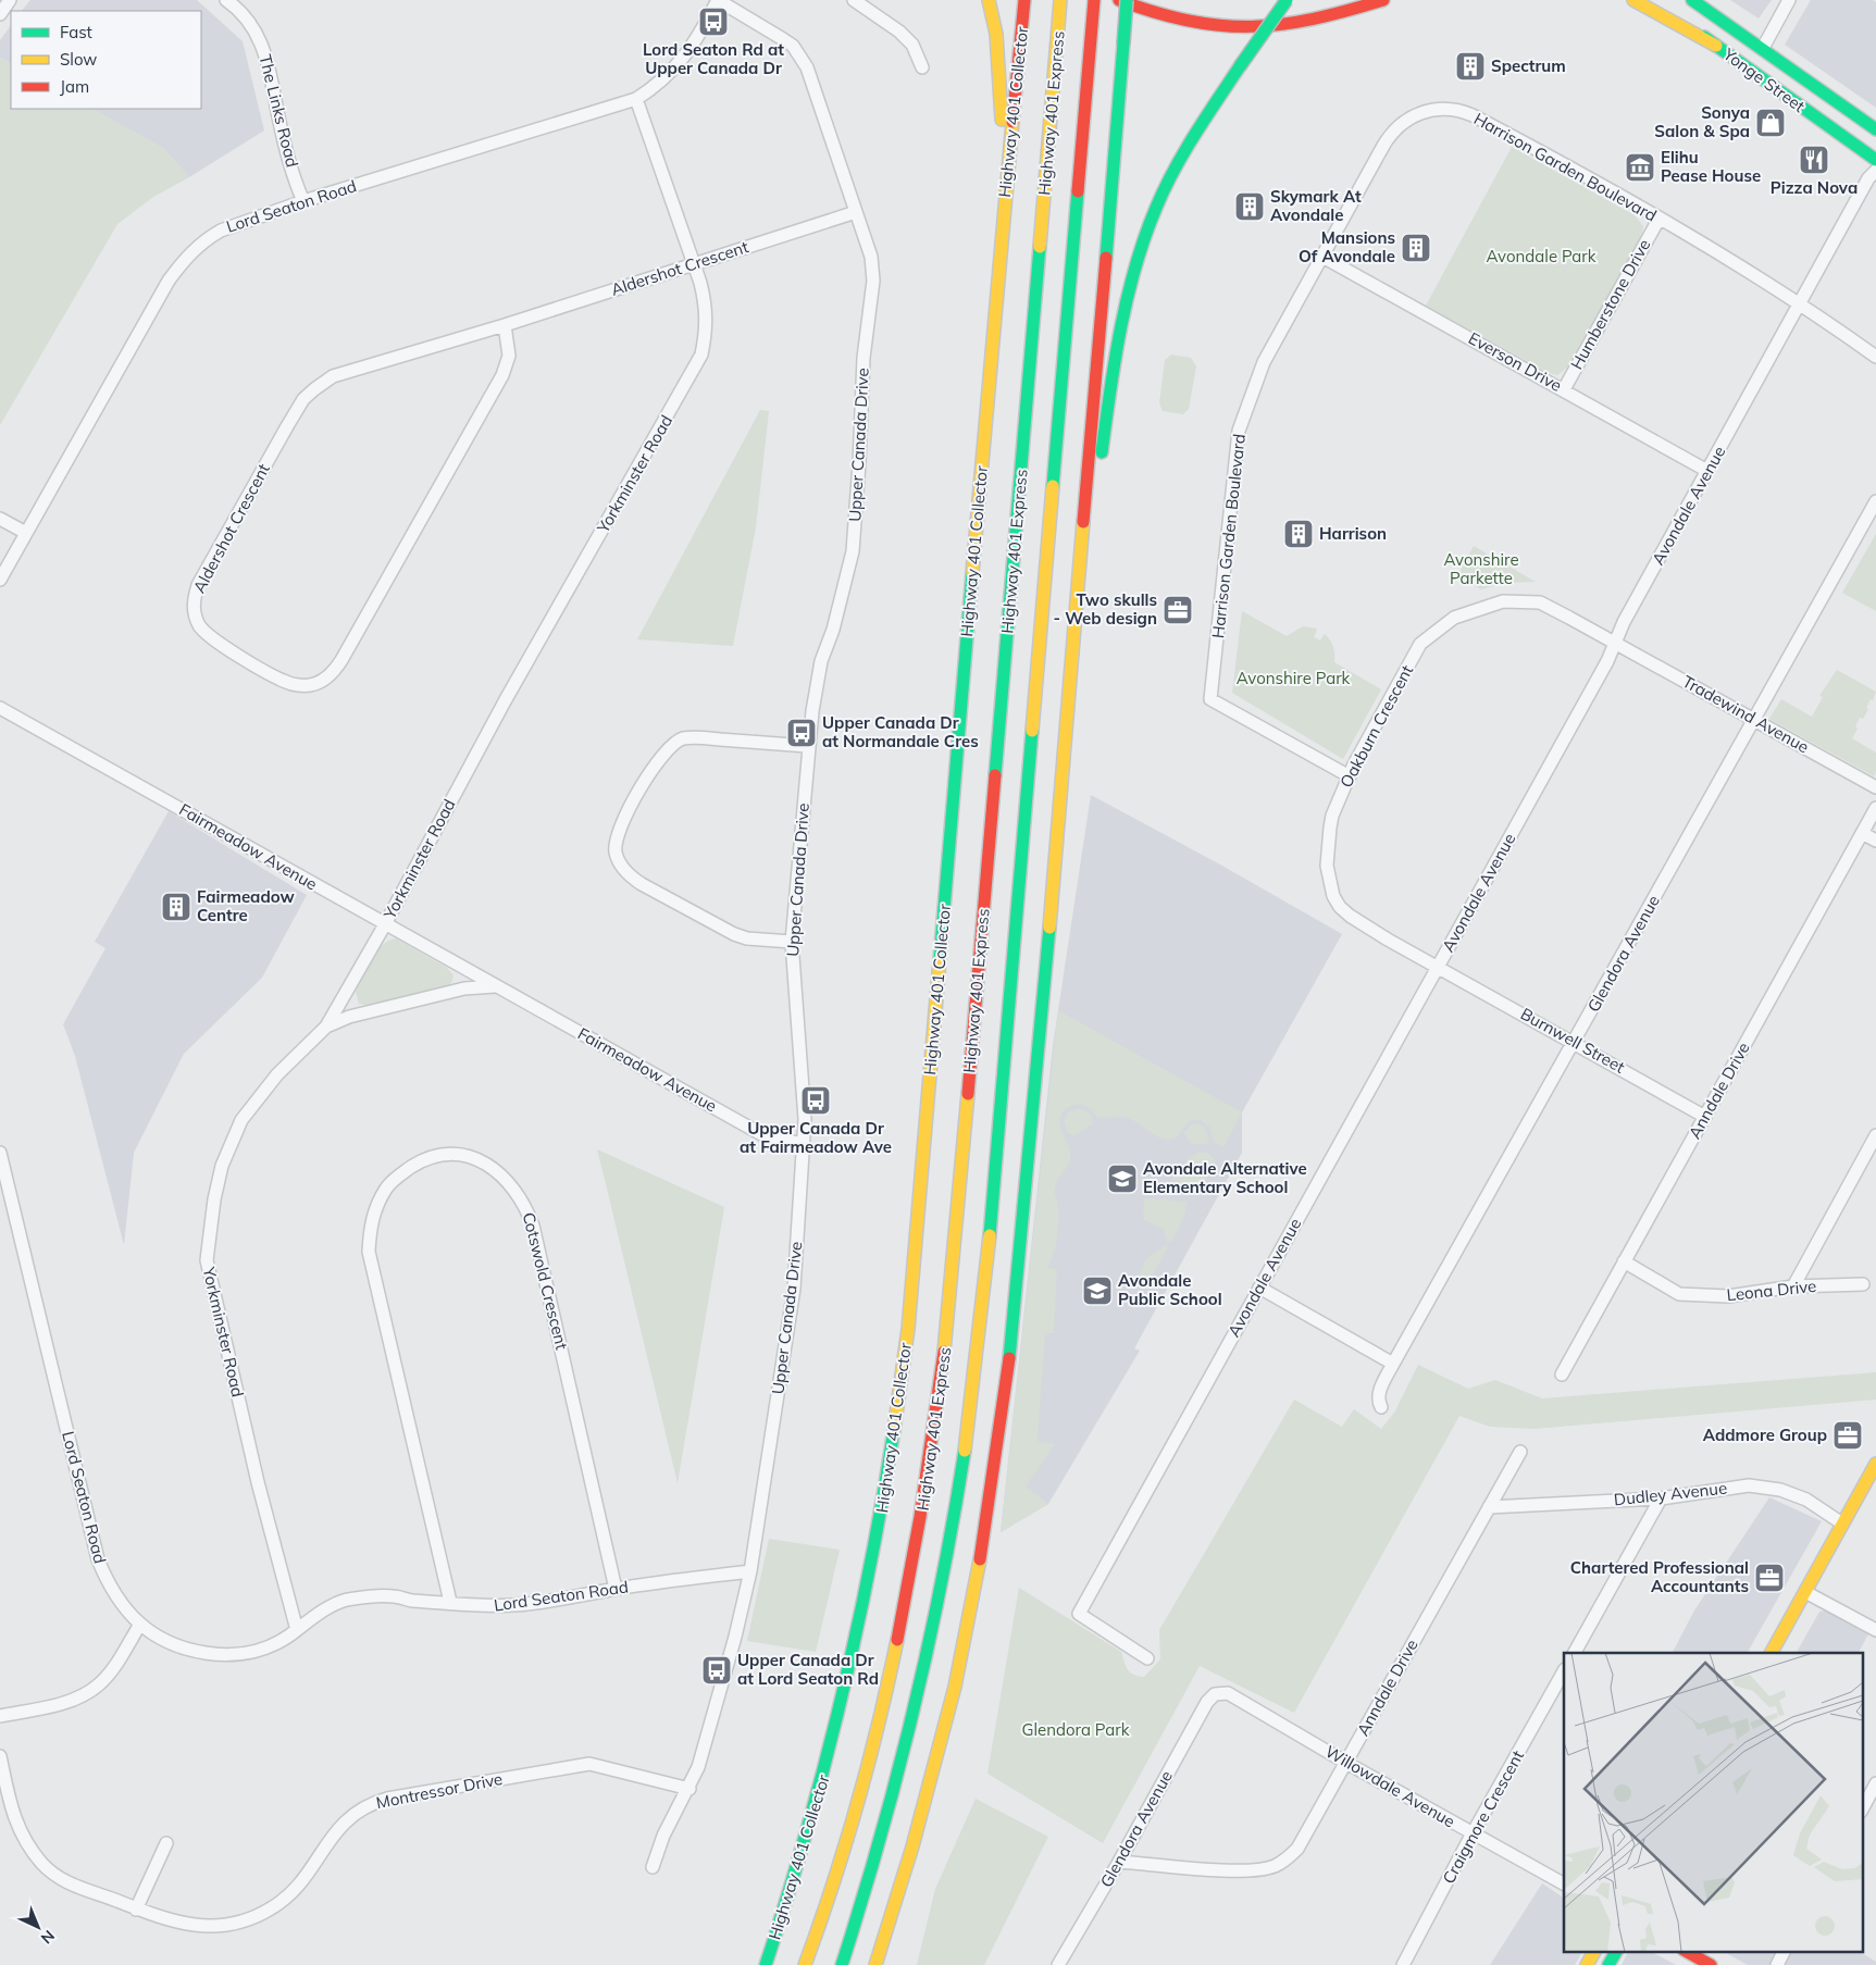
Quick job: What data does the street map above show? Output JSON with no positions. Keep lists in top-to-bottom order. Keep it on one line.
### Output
{"streets":{"main road":["Yonge Street","Highway 401 Collector","Highway 401 Express"],"street":["The Links Road","Harrison Garden Boulevard","Lord Seaton Road","Aldershot Crescent","Humberstone Drive","Everson Drive","Upper Canada Drive","Yorkminster Road","Avondale Avenue","Tradewind Avenue","Oakburn Crescent","Fairmeadow Avenue","Glendora Avenue","Burnwell Street","Anndale Drive","Cotswold Crescent","Leona Drive","Dudley Avenue","Willowdale Avenue","Montressor Drive","Craigmore Crescent"]},"crossings":[["The Links Road","Lord Seaton Road"],["Harrison Garden Boulevard","Humberstone Drive"],["Harrison Garden Boulevard","Everson Drive"],["Harrison Garden Boulevard","Avondale Avenue"],["Harrison Garden Boulevard","Oakburn Crescent"],["Lord Seaton Road","Upper Canada Drive"],["Lord Seaton Road","Yorkminster Road"],["Lord Seaton Road","Cotswold Crescent"],["Aldershot Crescent","Upper Canada Drive"],["Aldershot Crescent","Yorkminster Road"],["Humberstone Drive","Everson Drive"],["Everson Drive","Avondale Avenue"],["Upper Canada Drive","Fairmeadow Avenue"],["Upper Canada Drive","Montressor Drive"],["Yorkminster Road","Fairmeadow Avenue"],["Avondale Avenue","Tradewind Avenue"],["Avondale Avenue","Oakburn Crescent"],["Avondale Avenue","Burnwell Street"],["Tradewind Avenue","Oakburn Crescent"],["Tradewind Avenue","Glendora Avenue"],["Oakburn Crescent","Burnwell Street"],["Glendora Avenue","Burnwell Street"],["Glendora Avenue","Anndale Drive"],["Glendora Avenue","Willowdale Avenue"],["Burnwell Street","Anndale Drive"],["Anndale Drive","Leona Drive"],["Anndale Drive","Dudley Avenue"],["Anndale Drive","Willowdale Avenue"],["Willowdale Avenue","Craigmore Crescent"]],"parks":["Avondale Park","Avonshire Parkette","Avonshire Park","Glendora Park"],"places":{"bus stop":["Lord Seaton Rd at Upper Canada Dr","Upper Canada Dr at Normandale Cres","Upper Canada Dr at Fairmeadow Ave","Upper Canada Dr at Lord Seaton Rd"],"building":["Spectrum","Skymark At Avondale","Mansions Of Avondale","Harrison","Fairmeadow Centre"],"shop":["Sonya Salon & Spa"],"restaurant":["Pizza Nova"],"museum":["Elihu Pease House"],"office":["Two skulls - Web design","Addmore Group","Chartered Professional Accountants"],"school or university":["Avondale Alternative Elementary School","Avondale Public School"]},"legend":["Fast","Slow","Jam"],"north":"bottom right"}
